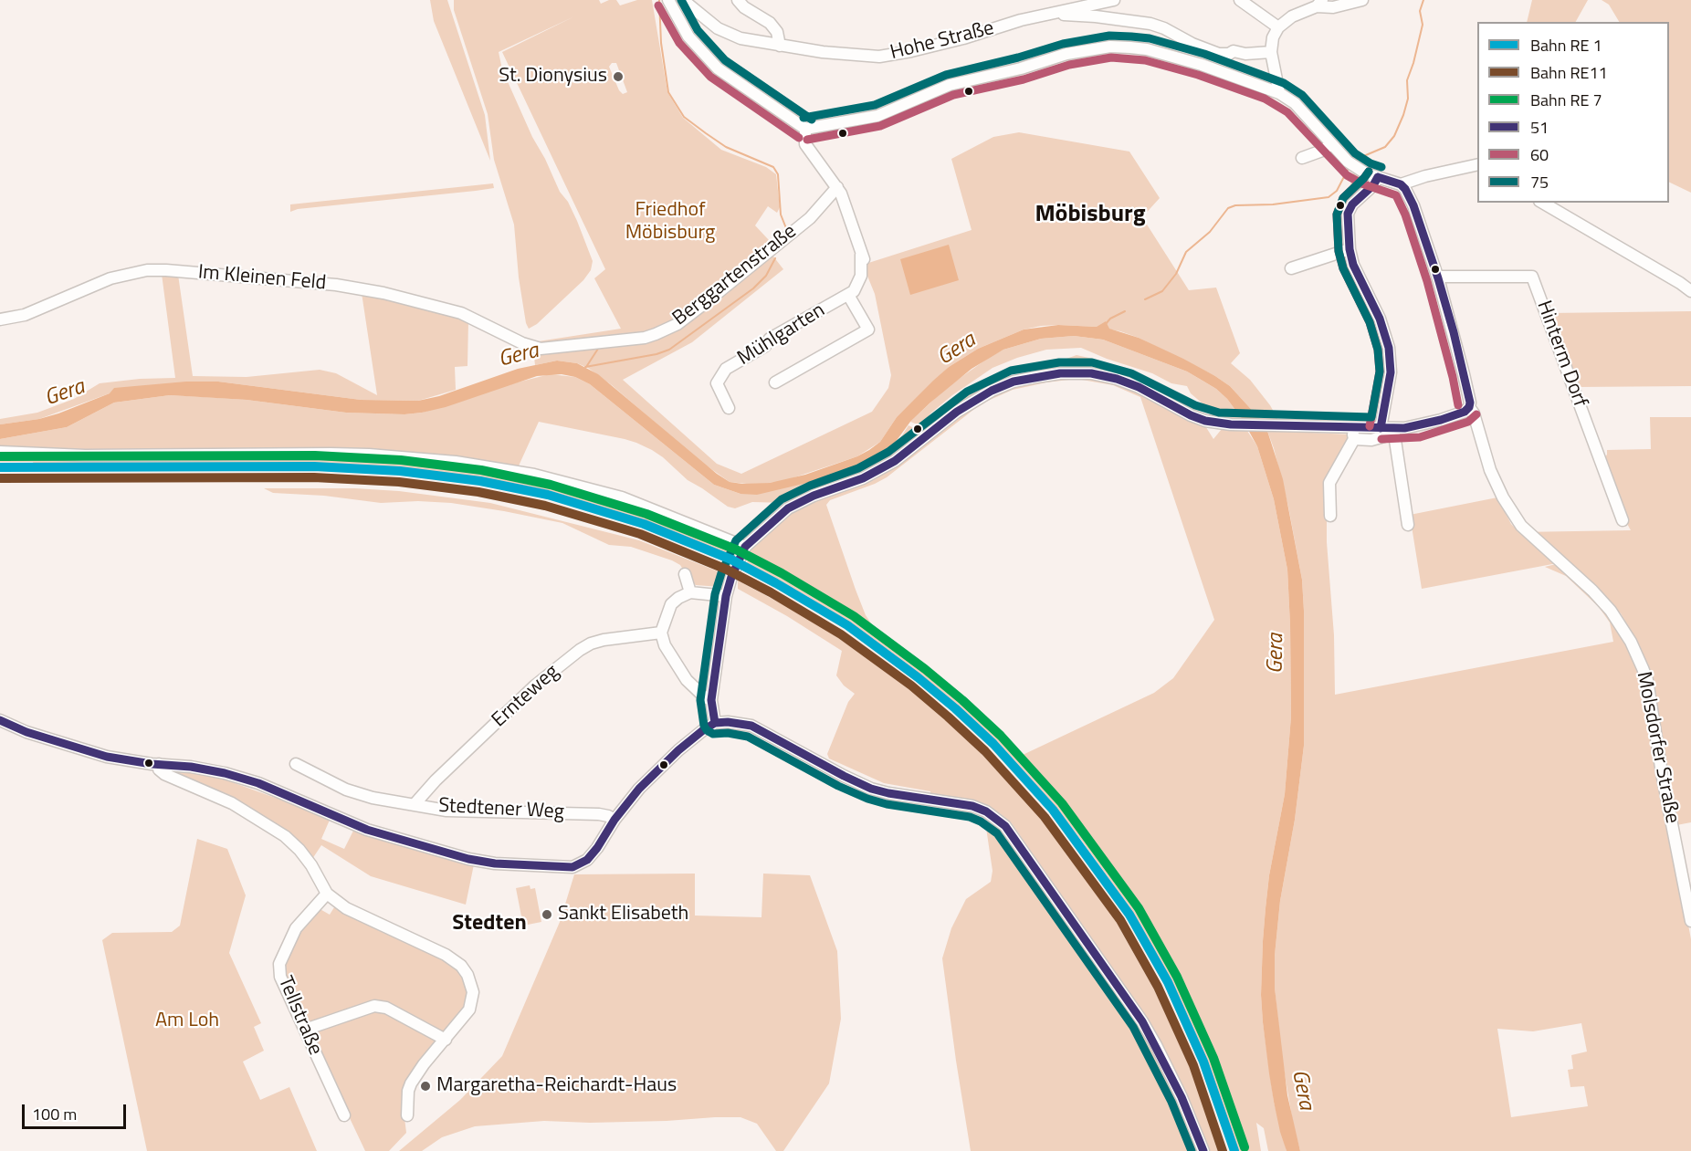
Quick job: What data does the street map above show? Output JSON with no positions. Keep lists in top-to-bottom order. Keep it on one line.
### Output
{"streets":{"street":["Hohe Straße","Berggartenstraße","Im Kleinen Feld","Mühlgarten","Hinterm Dorf","Ernteweg","Molsdorfer Straße","Stedtener Weg","Tellstraße"]},"crossings":[["Berggartenstraße","Im Kleinen Feld"],["Berggartenstraße","Mühlgarten"],["Hinterm Dorf","Molsdorfer Straße"],["Ernteweg","Stedtener Weg"]],"districts":["Möbisburg","Stedten"],"water":["Gera"],"parks":["Friedhof Möbisburg","Am Loh"],"places":["St. Dionysius","Sankt Elisabeth","Margaretha-Reichardt-Haus"],"lines":["transit line 75","transit line 60","transit line 51","rail line RE11"],"legend":["Bahn RE 1","Bahn RE11","Bahn RE 7","51","60","75"],"scale_bar":"100 m"}
